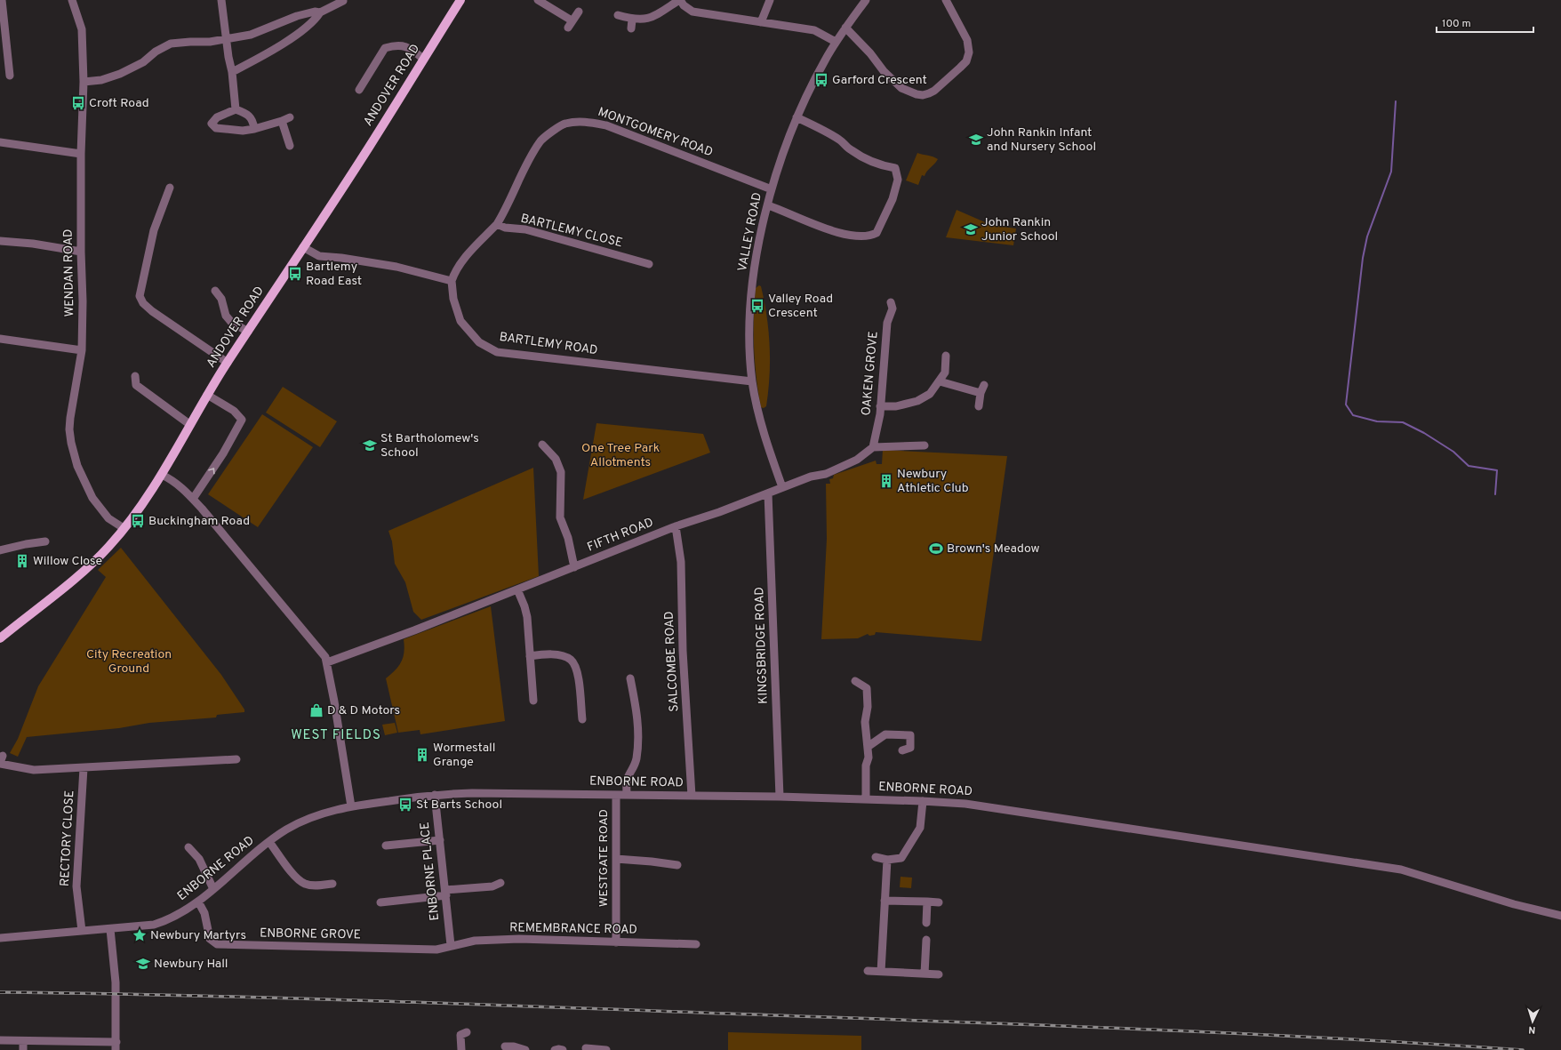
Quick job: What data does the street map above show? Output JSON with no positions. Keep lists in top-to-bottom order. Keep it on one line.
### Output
{"streets":{"main road":["ANDOVER ROAD"],"street":["MONTGOMERY ROAD","BARTLEMY CLOSE","VALLEY ROAD","WENDAN ROAD","BARTLEMY ROAD","OAKEN GROVE","FIFTH ROAD","KINGSBRIDGE ROAD","SALCOMBE ROAD","ENBORNE ROAD","RECTORY CLOSE","WESTGATE ROAD","ENBORNE PLACE","REMEMBRANCE ROAD","ENBORNE GROVE"]},"crossings":[["ANDOVER ROAD","WENDAN ROAD"],["MONTGOMERY ROAD","BARTLEMY CLOSE"],["MONTGOMERY ROAD","VALLEY ROAD"],["VALLEY ROAD","BARTLEMY ROAD"],["VALLEY ROAD","FIFTH ROAD"],["OAKEN GROVE","FIFTH ROAD"],["FIFTH ROAD","KINGSBRIDGE ROAD"],["FIFTH ROAD","SALCOMBE ROAD"],["KINGSBRIDGE ROAD","ENBORNE ROAD"],["SALCOMBE ROAD","ENBORNE ROAD"],["ENBORNE ROAD","RECTORY CLOSE"],["ENBORNE ROAD","WESTGATE ROAD"],["ENBORNE ROAD","ENBORNE PLACE"],["ENBORNE ROAD","ENBORNE GROVE"],["WESTGATE ROAD","REMEMBRANCE ROAD"],["ENBORNE PLACE","REMEMBRANCE ROAD"],["ENBORNE PLACE","ENBORNE GROVE"],["REMEMBRANCE ROAD","ENBORNE GROVE"]],"districts":["WEST FIELDS"],"parks":["One Tree Park Allotments","City Recreation Ground"],"places":{"bus stop":["Garford Crescent","Croft Road","Bartlemy Road East","Valley Road Crescent","Buckingham Road","St Barts School"],"school or university":["John Rankin Infant and Nursery School","John Rankin Junior School","St Bartholomew's School","Newbury Hall"],"building":["Newbury Athletic Club","Willow Close","Wormestall Grange"],"sports":["Brown's Meadow"],"shop":["D & D Motors"],"place":["Newbury Martyrs"]},"scale_bar":"100 m","north":"bottom"}
